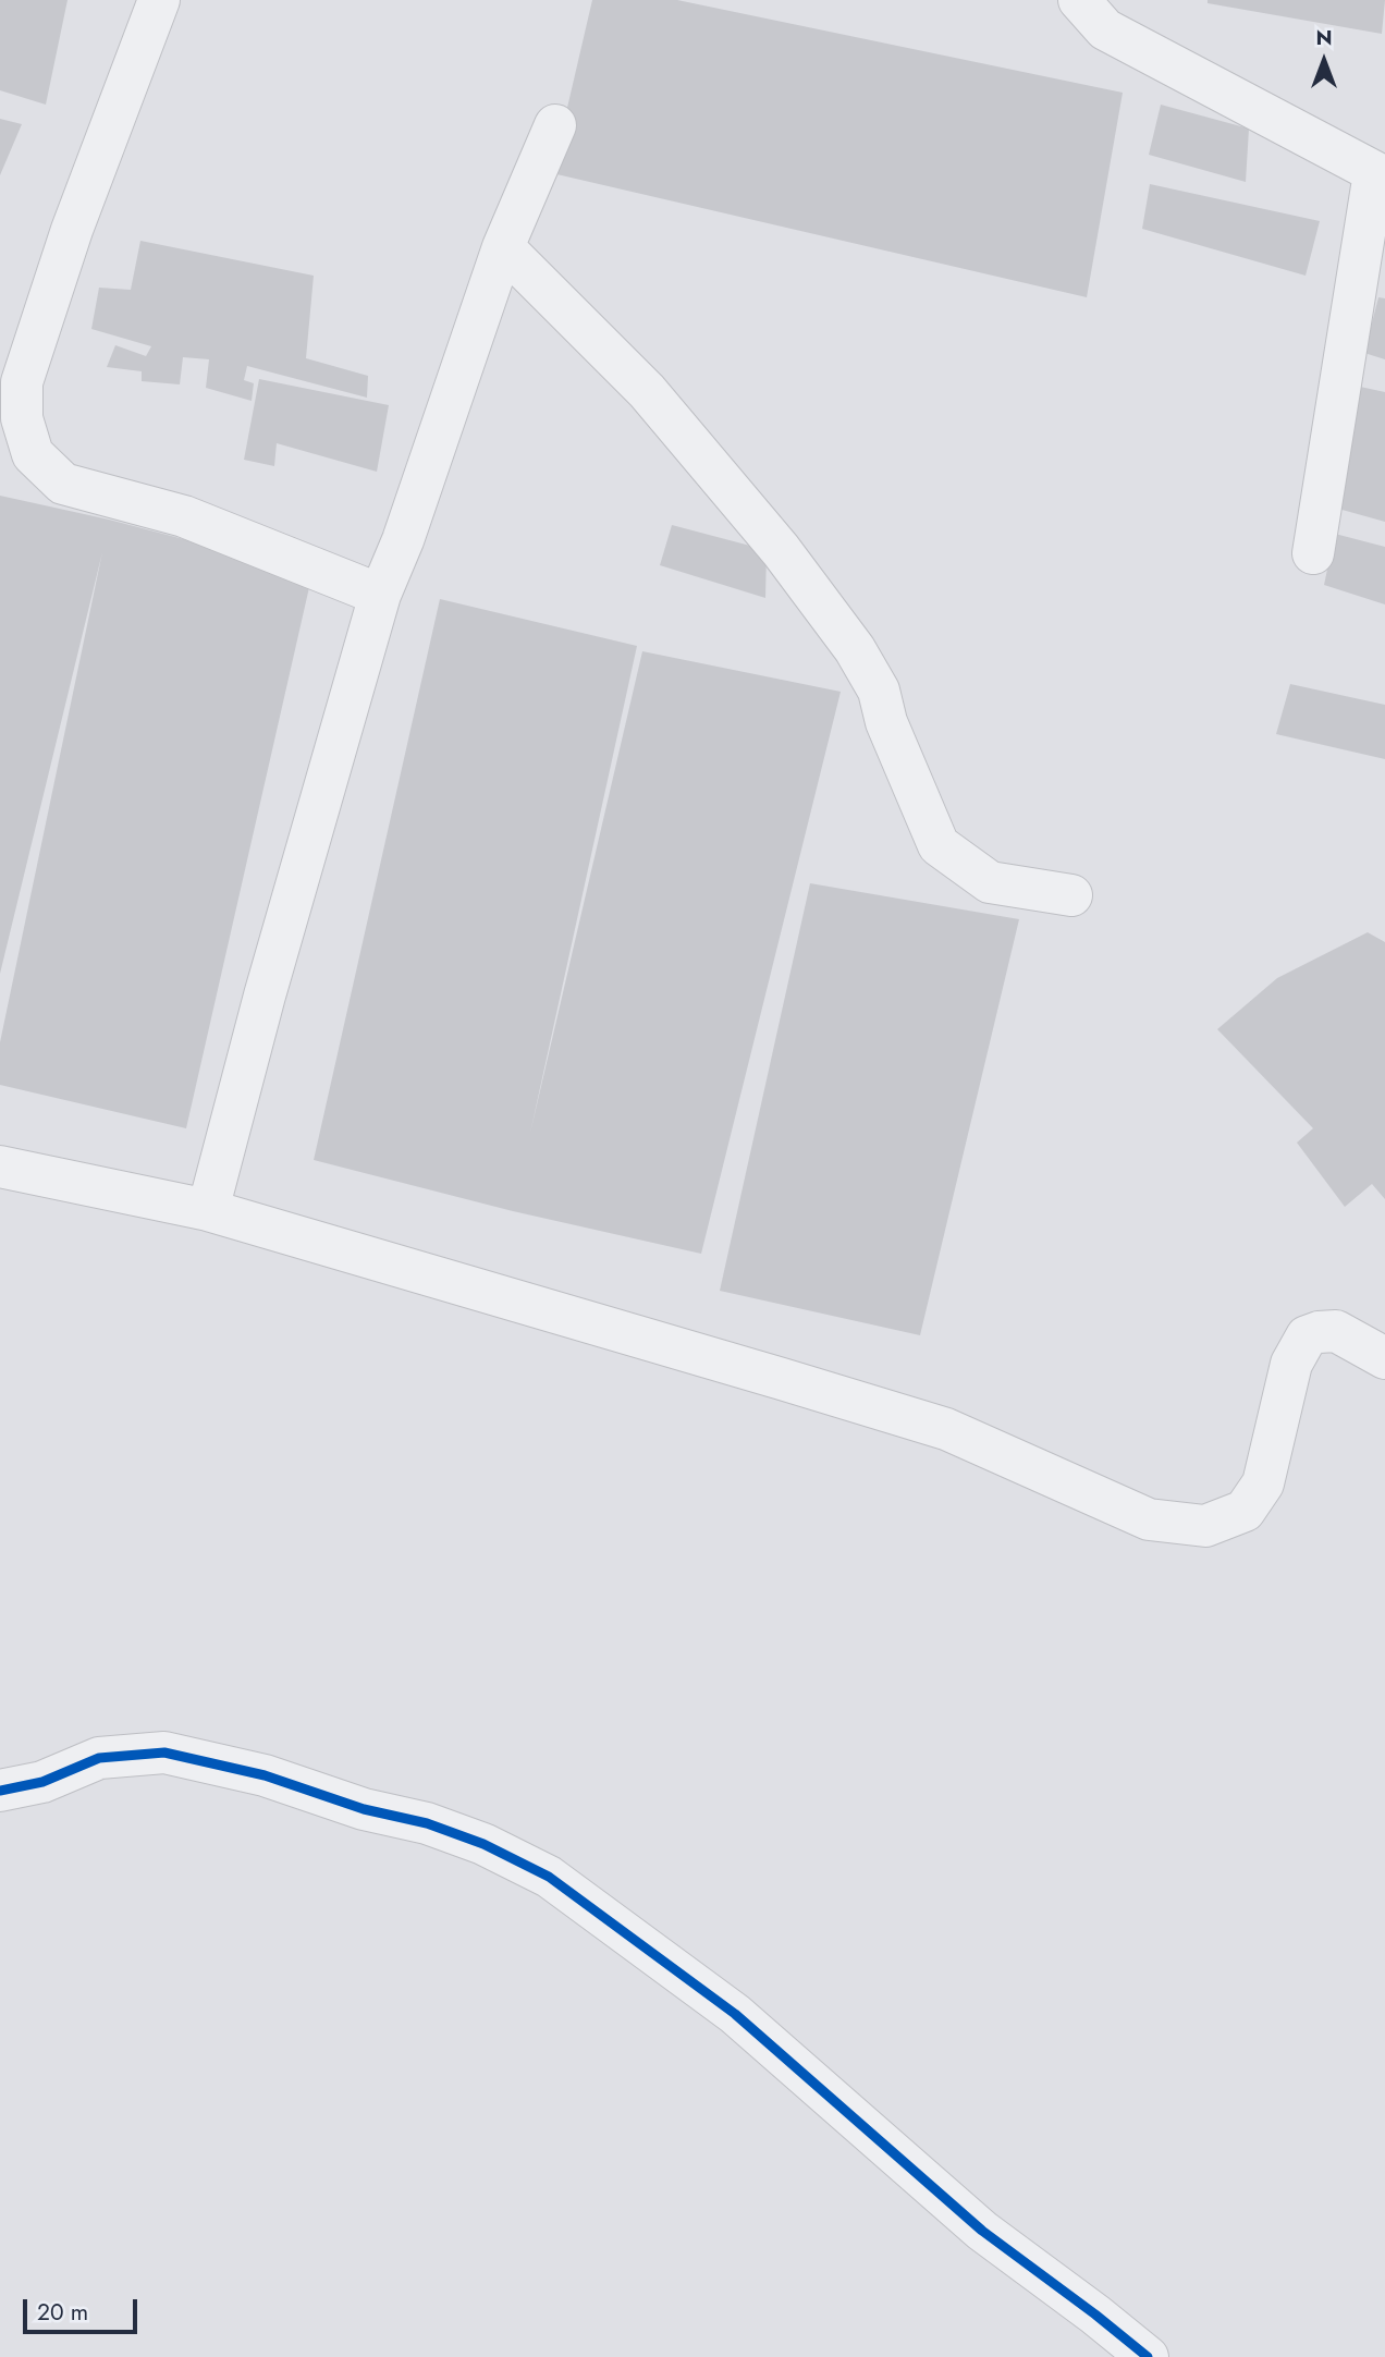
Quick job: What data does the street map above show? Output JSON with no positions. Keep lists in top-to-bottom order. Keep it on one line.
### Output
{"scale_bar":"20 m","north":"top"}
